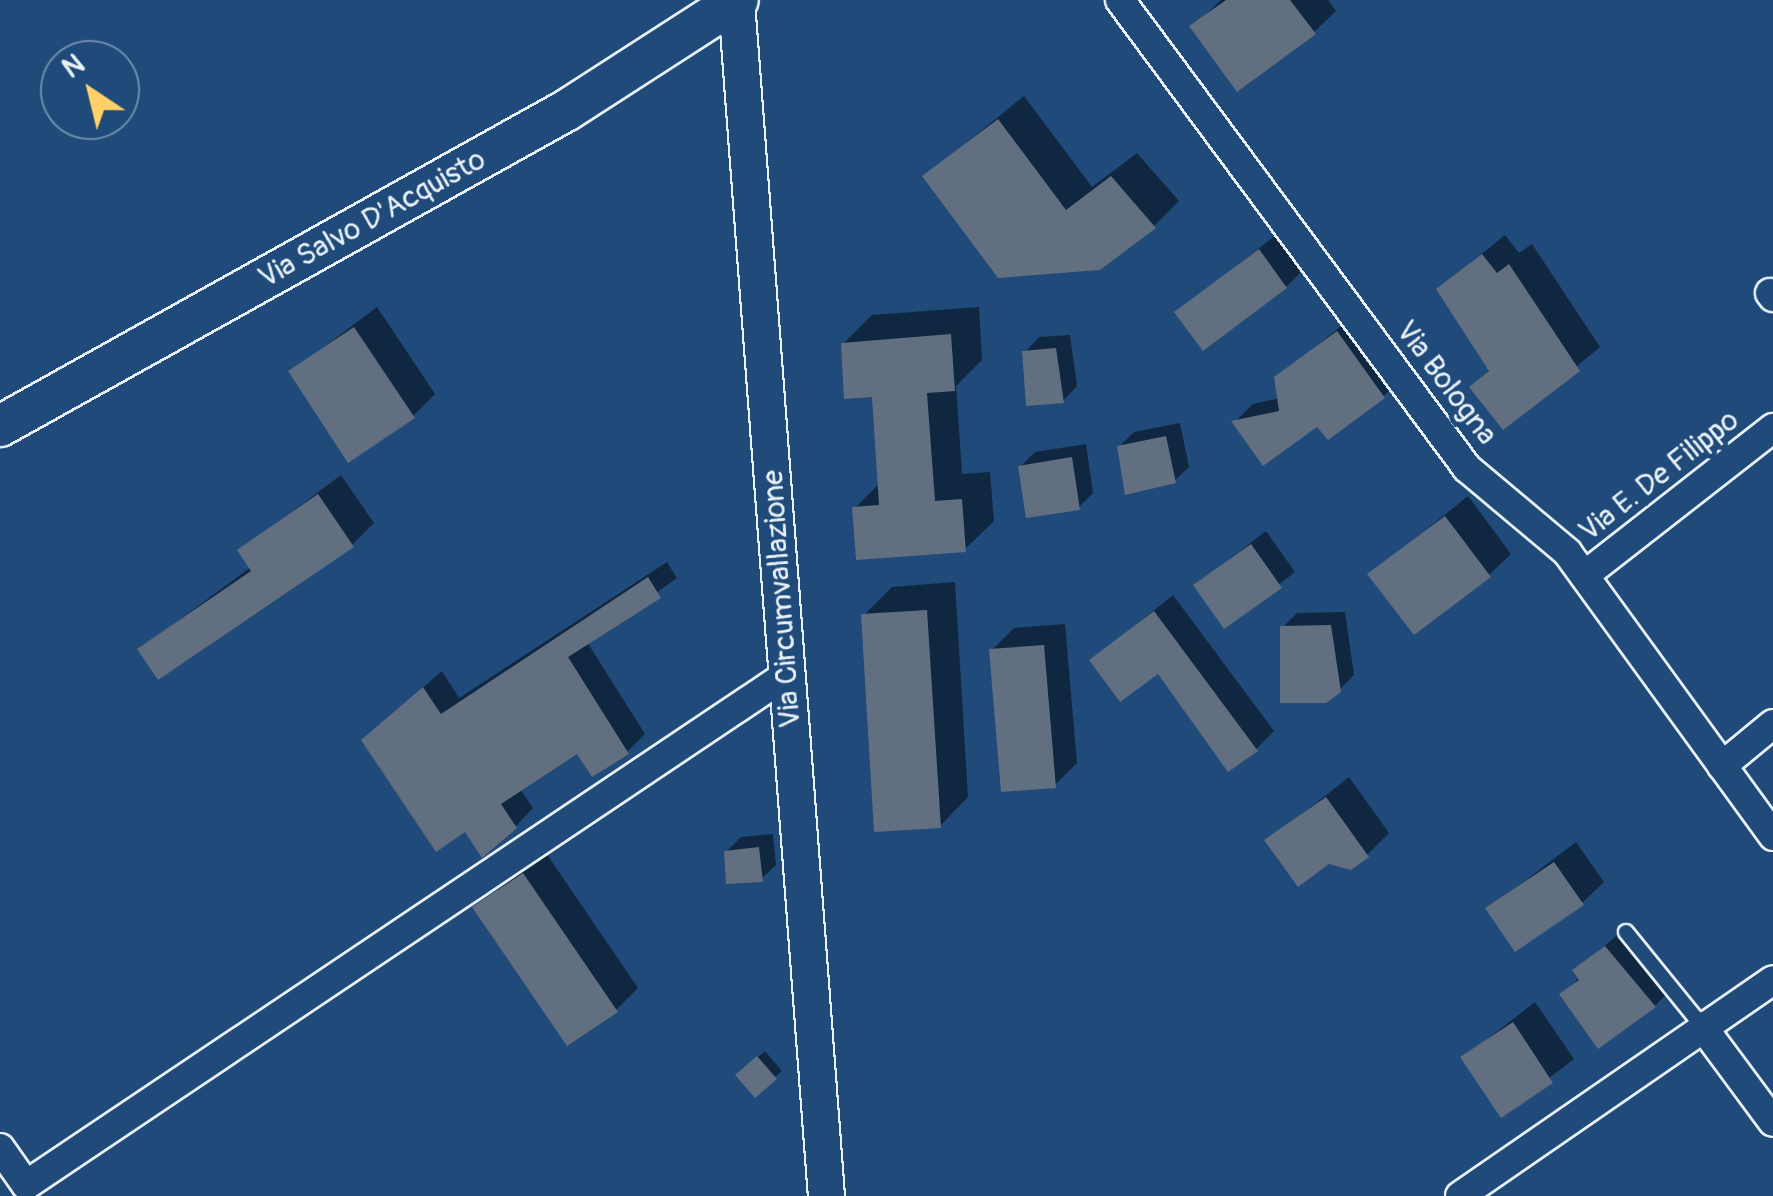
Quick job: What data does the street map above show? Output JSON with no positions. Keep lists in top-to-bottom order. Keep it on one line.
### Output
{"streets":{"main road":["Via Salvo D'Acquisto"],"street":["Via Bologna","Via E. De Filippo","Via Circumvallazione"]},"crossings":[["Via Salvo D'Acquisto","Via Circumvallazione"],["Via Bologna","Via E. De Filippo"]],"north":"top left"}
